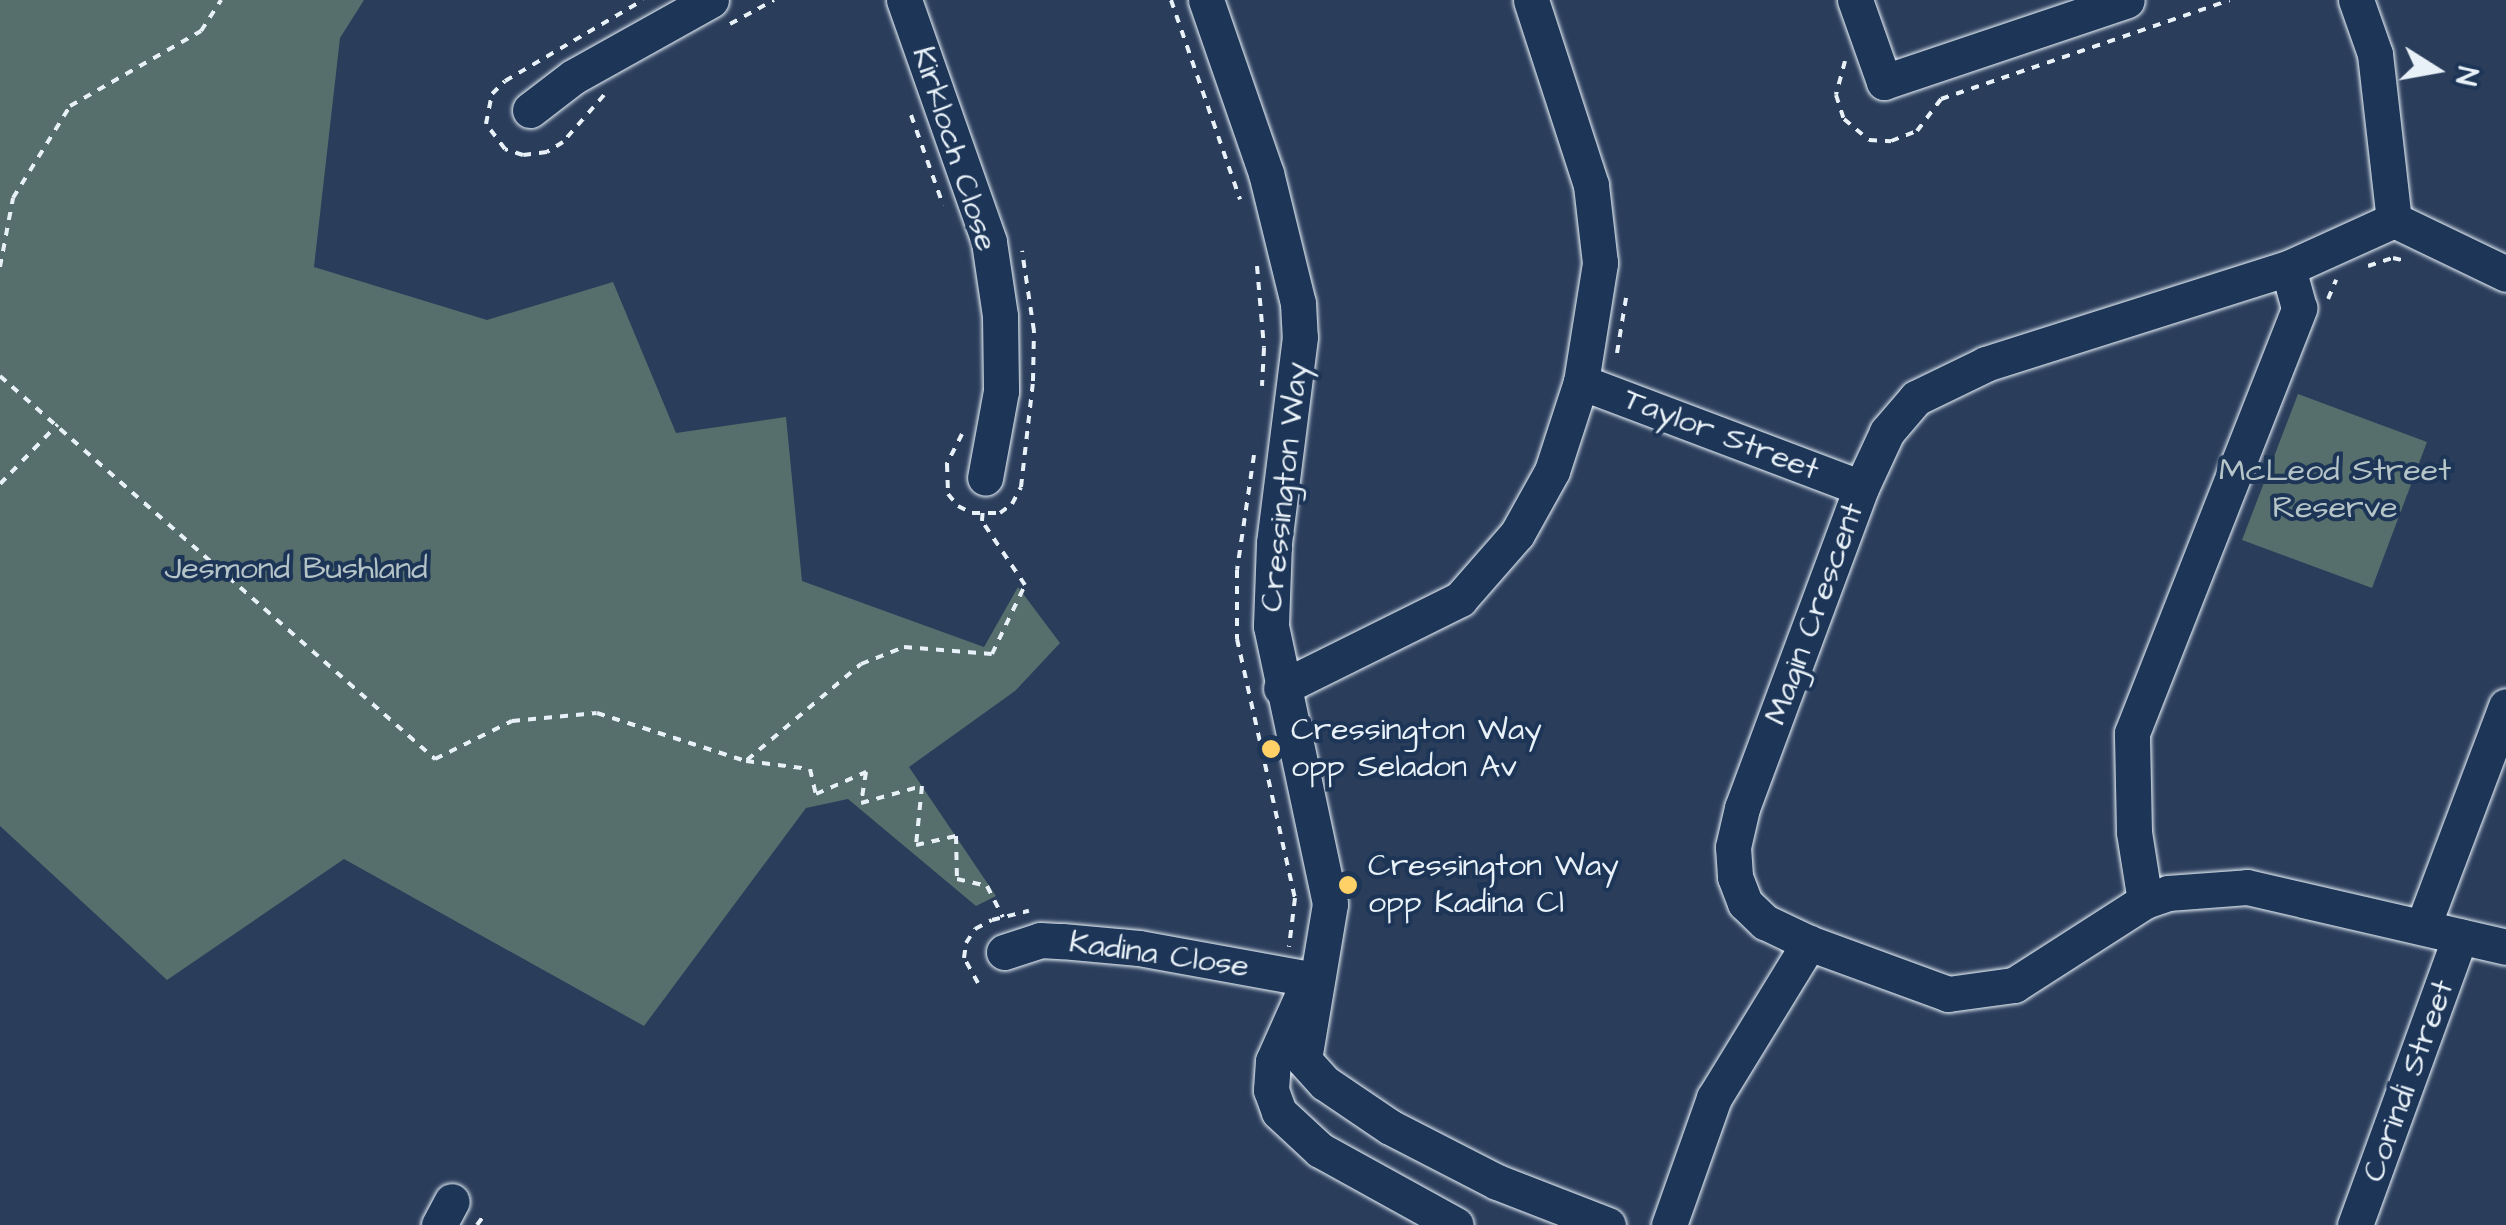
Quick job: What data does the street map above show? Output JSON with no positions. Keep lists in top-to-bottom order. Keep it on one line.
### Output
{"streets":{"street":["Kirkloch Close","Taylor Street","Cressington Way","Magin Crescent","Kadina Close","Corindi Street"]},"crossings":[["Taylor Street","Magin Crescent"],["Cressington Way","Kadina Close"]],"parks":["McLeod Street Reserve","Jesmond Bushland"],"places":["Cressington Way opp Seladon Av","Cressington Way opp Kadina Cl"],"north":"right"}
